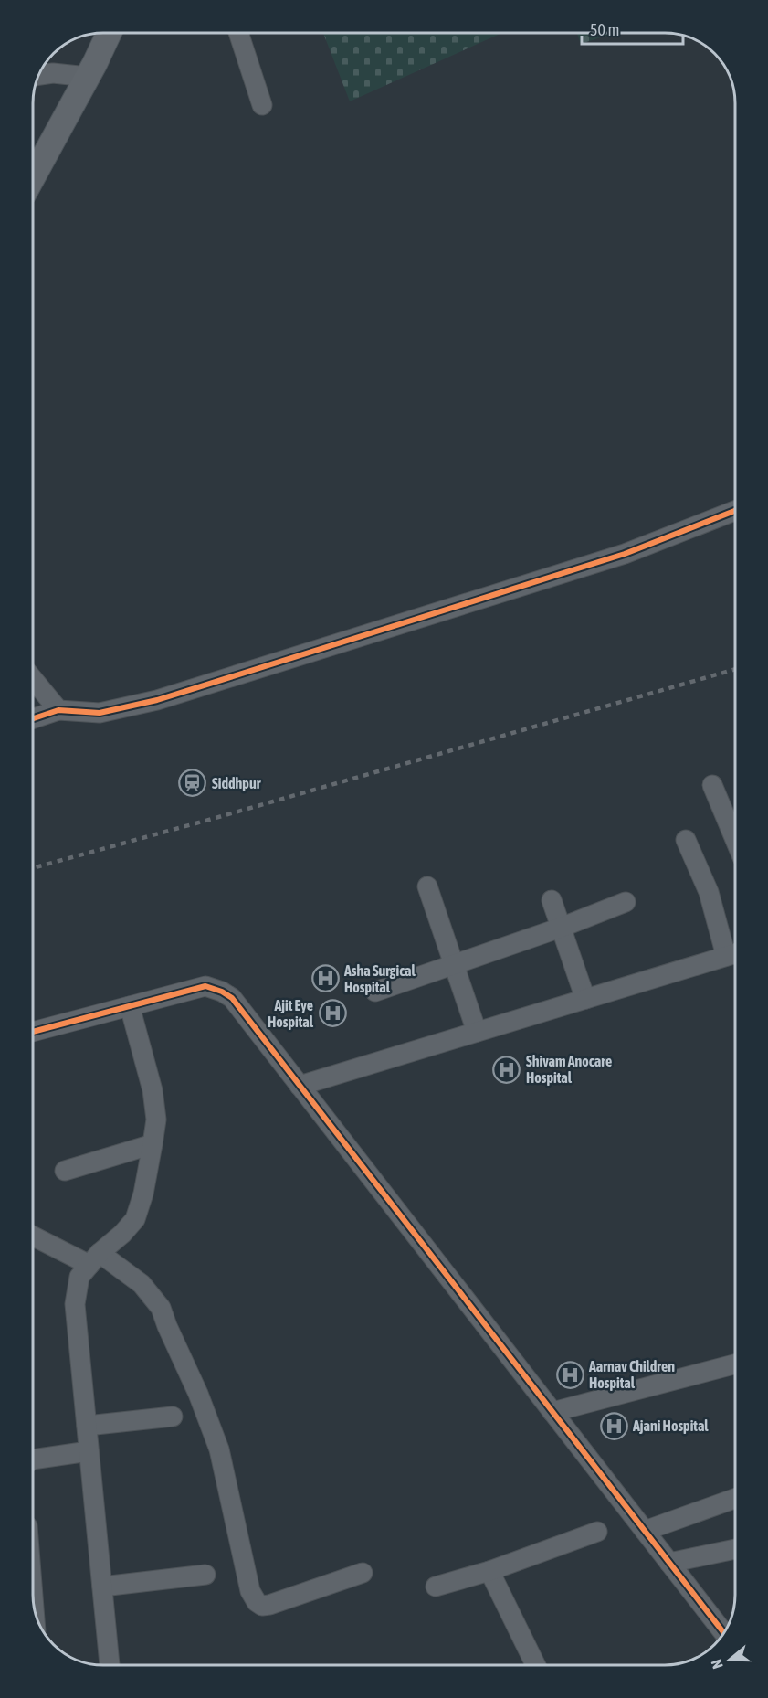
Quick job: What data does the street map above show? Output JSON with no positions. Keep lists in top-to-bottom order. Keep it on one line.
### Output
{"places":{"station":["Siddhpur"],"hospital":["Asha Surgical Hospital","Ajit Eye Hospital","Shivam Anocare Hospital","Aarnav Children Hospital","Ajani Hospital"]},"scale_bar":"50 m","north":"left"}
